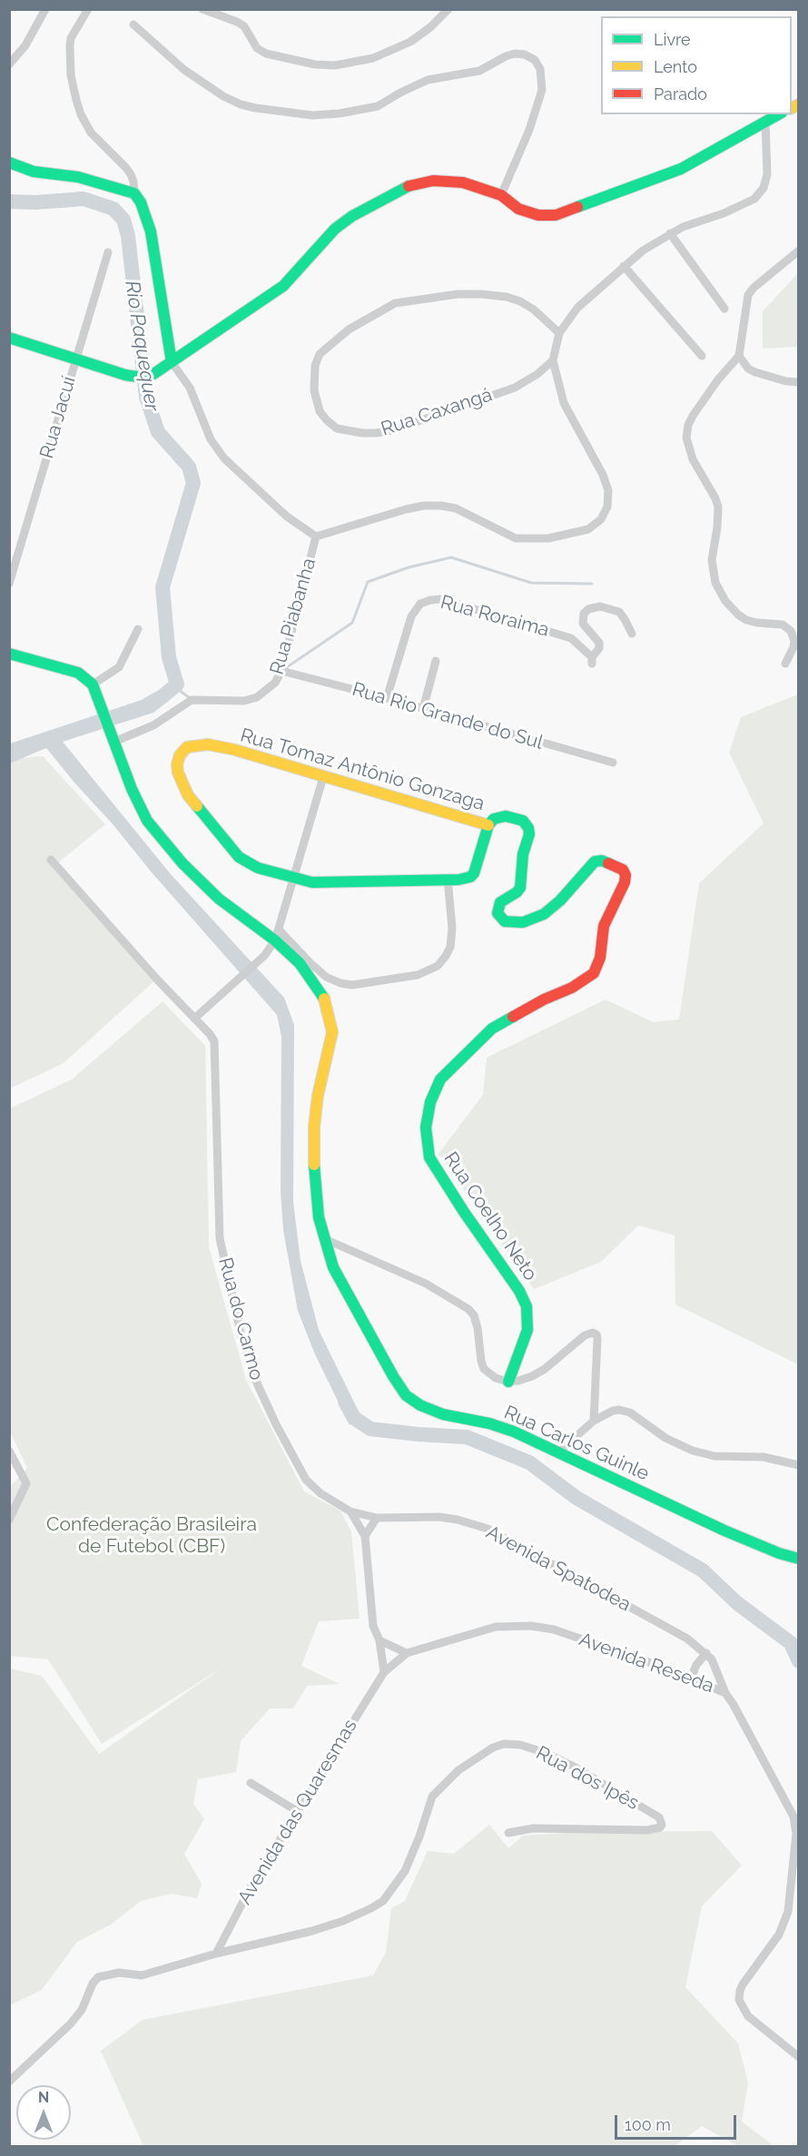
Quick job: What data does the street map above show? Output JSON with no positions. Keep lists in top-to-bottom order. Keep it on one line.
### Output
{"streets":{"street":["Rua Caxangá","Rua Jacuí","Rua Piabanha","Rua Roraima","Rua Rio Grande do Sul","Rua Tomaz Antônio Gonzaga","Rua Coelho Neto","Rua do Carmo","Rua Carlos Guinle","Avenida Spatodea","Avenida Reseda","Rua dos Ipês","Avenida das Quaresmas"]},"crossings":[["Rua Piabanha","Rua Rio Grande do Sul"],["Rua Piabanha","Rua Carlos Guinle"],["Rua Roraima","Rua Rio Grande do Sul"],["Rua Tomaz Antônio Gonzaga","Rua Coelho Neto"],["Rua do Carmo","Avenida Spatodea"],["Rua do Carmo","Avenida Reseda"],["Rua do Carmo","Avenida das Quaresmas"],["Avenida Spatodea","Avenida Reseda"],["Avenida Reseda","Avenida das Quaresmas"],["Rua dos Ipês","Avenida das Quaresmas"]],"water":["Rio Paquequer"],"parks":["Confederação Brasileira de Futebol (CBF)"],"legend":["Livre","Lento","Parado"],"scale_bar":"100 m","north":"top"}
